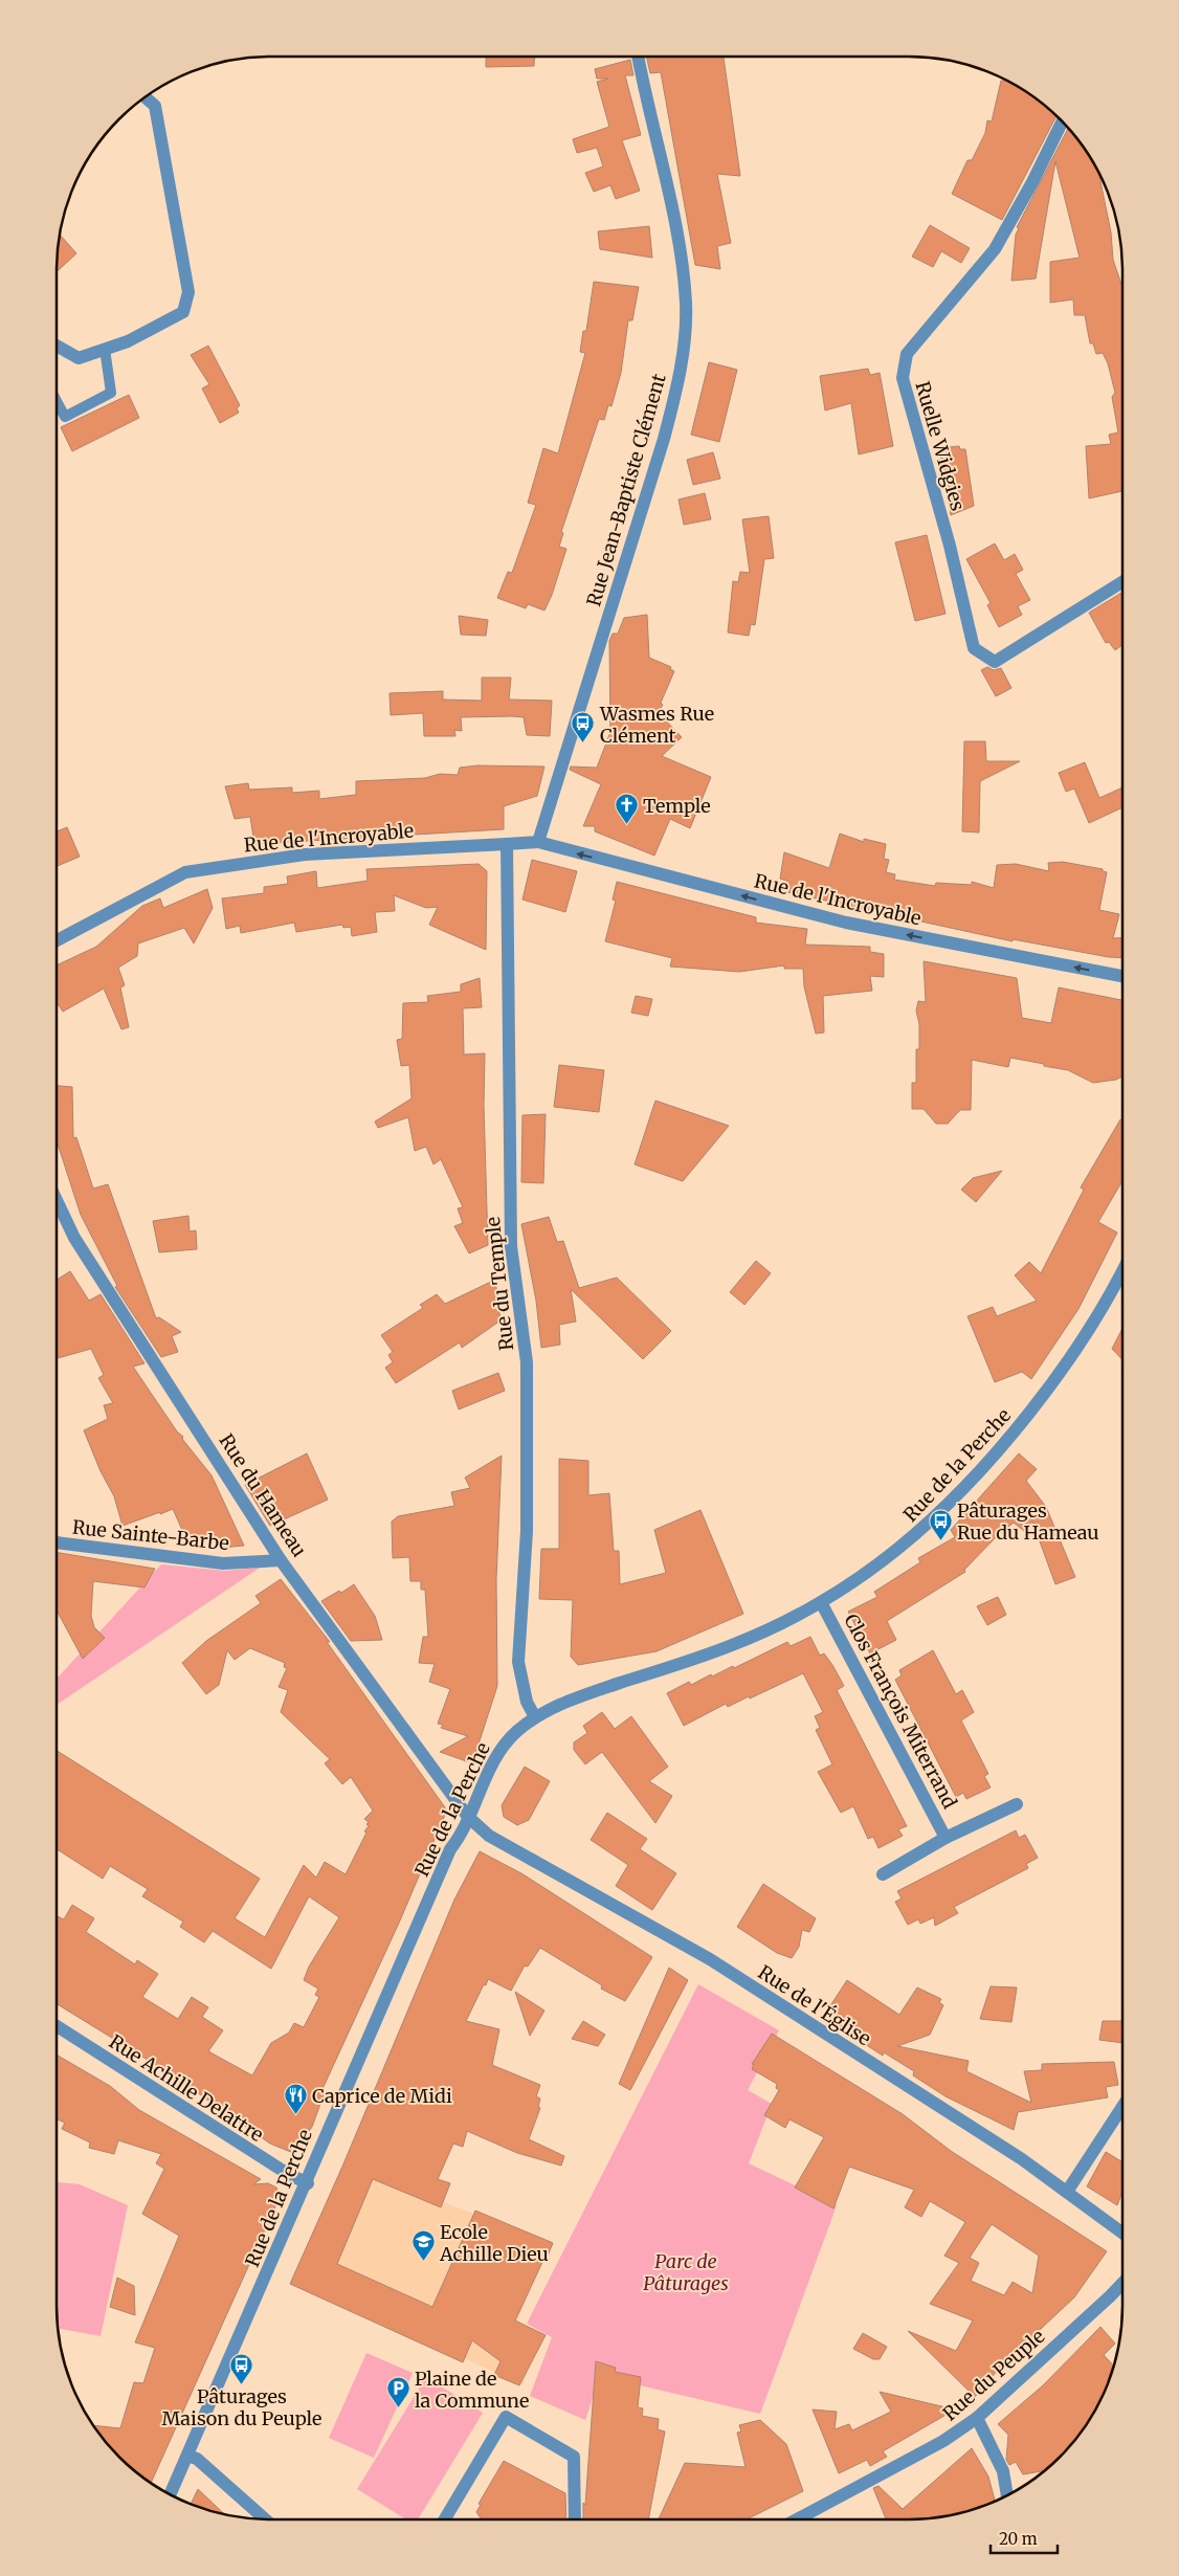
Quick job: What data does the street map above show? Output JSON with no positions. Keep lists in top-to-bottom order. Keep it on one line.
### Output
{"streets":{"street":["Ruelle Widgies","Rue Jean-Baptiste Clément","Rue de l'Incroyable","Rue du Temple","Rue de la Perche","Rue du Hameau","Rue Sainte-Barbe","Clos François Miterrand","Rue de l'Église","Rue Achille Delattre","Rue du Peuple"]},"crossings":[["Rue Jean-Baptiste Clément","Rue de l'Incroyable"],["Rue de l'Incroyable","Rue du Temple"],["Rue du Temple","Rue de la Perche"],["Rue de la Perche","Rue du Hameau"],["Rue de la Perche","Clos François Miterrand"],["Rue de la Perche","Rue de l'Église"],["Rue de la Perche","Rue Achille Delattre"],["Rue du Hameau","Rue Sainte-Barbe"],["Rue du Hameau","Rue de l'Église"]],"one_way":["Rue de l'Incroyable"],"parks":["Parc de Pâturages"],"places":{"bus stop":["Wasmes Rue Clément","Pâturages Rue du Hameau","Pâturages Maison du Peuple"],"church":["Temple"],"restaurant":["Caprice de Midi"],"school or university":["Ecole Achille Dieu"],"parking":["Plaine de la Commune"]},"scale_bar":"20 m"}
